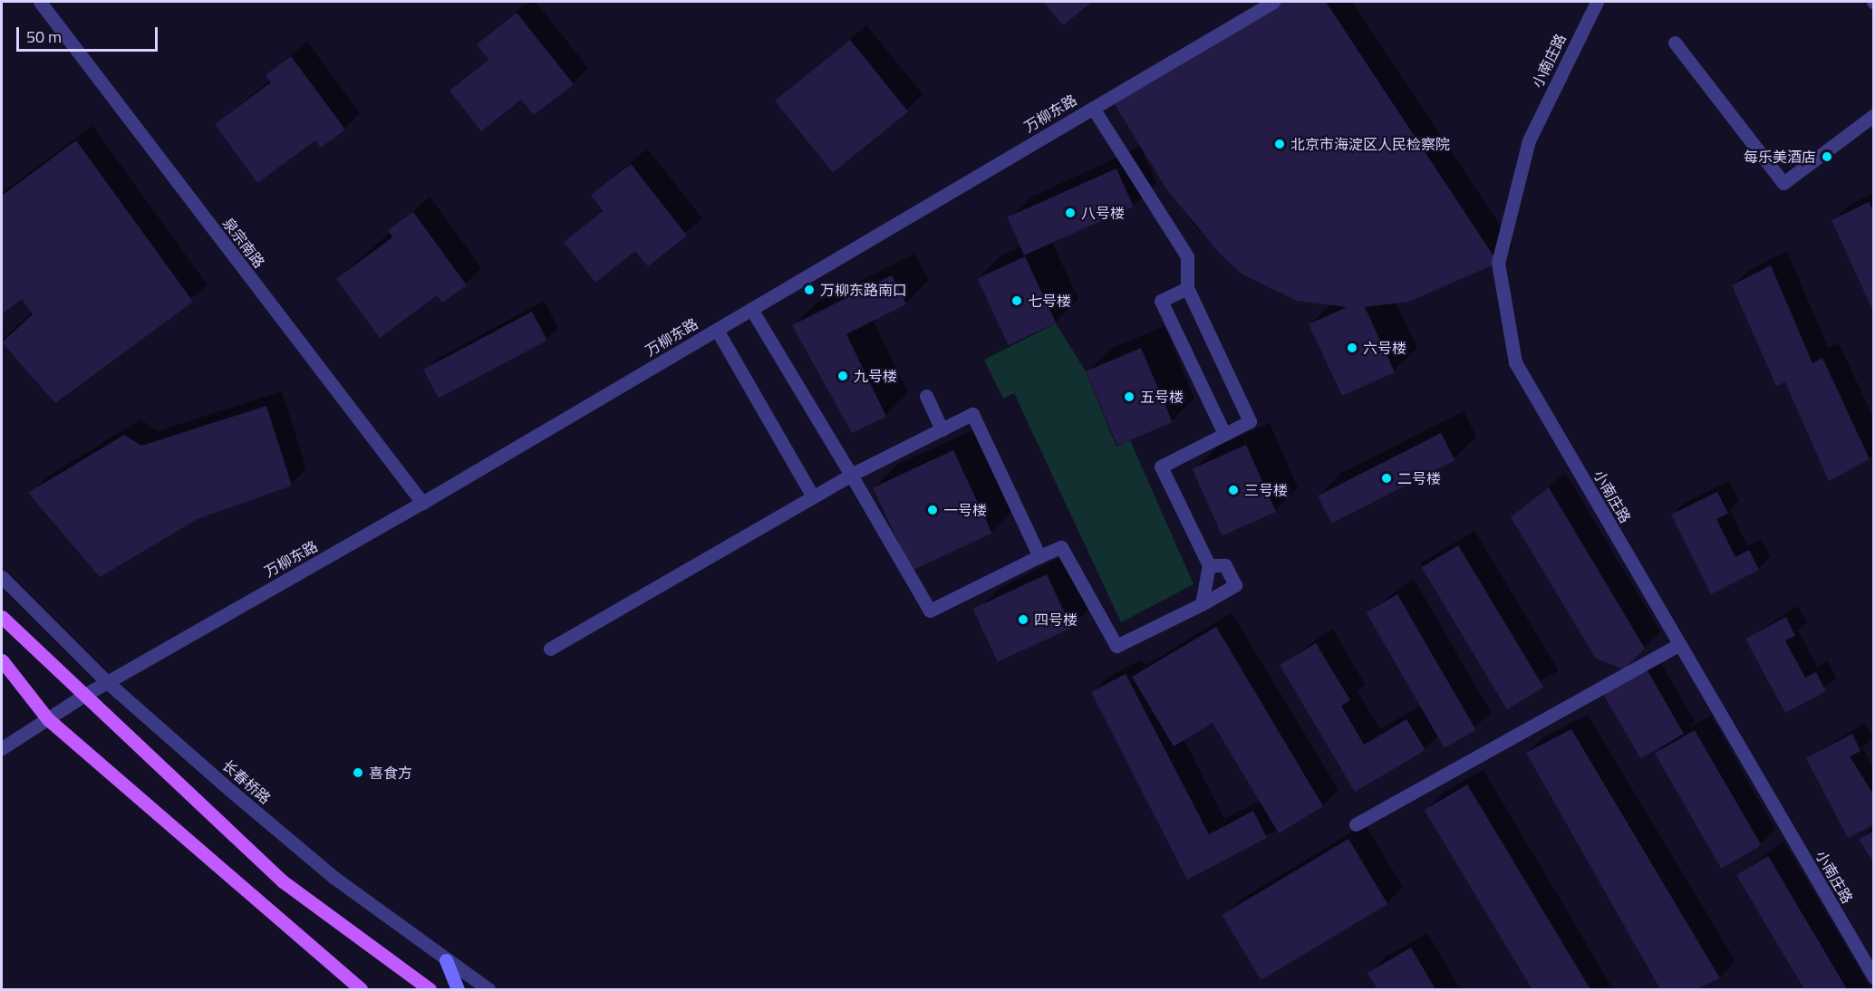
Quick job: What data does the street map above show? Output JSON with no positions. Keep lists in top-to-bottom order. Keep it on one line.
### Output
{"streets":{"street":["小南庄路","万柳东路","泉宗南路","长春桥路"]},"crossings":[["万柳东路","泉宗南路"],["万柳东路","长春桥路"]],"places":["北京市海淀区人民检察院","每乐美酒店","八号楼","万柳东路南口","七号楼","六号楼","九号楼","五号楼","二号楼","三号楼","一号楼","四号楼","喜食方"],"scale_bar":"50 m"}
